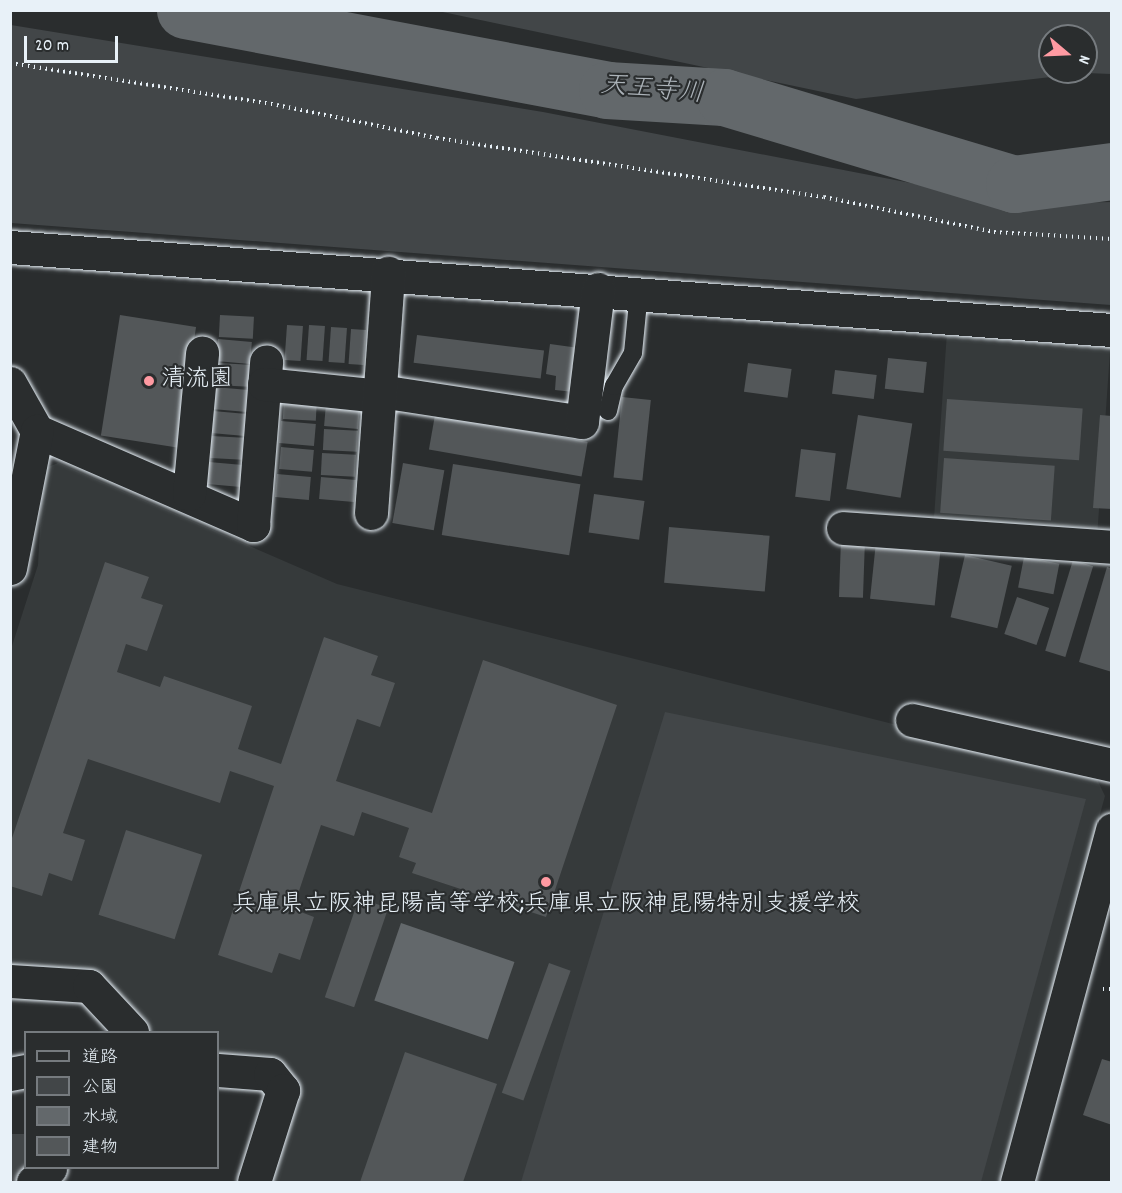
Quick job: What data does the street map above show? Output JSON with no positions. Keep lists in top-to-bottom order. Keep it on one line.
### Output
{"water":["天王寺川"],"places":["清流園","兵庫県立阪神昆陽高等学校;兵庫県立阪神昆陽特別支援学校"],"legend":["道路","公園","水域","建物"],"scale_bar":"20 m","north":"right"}
